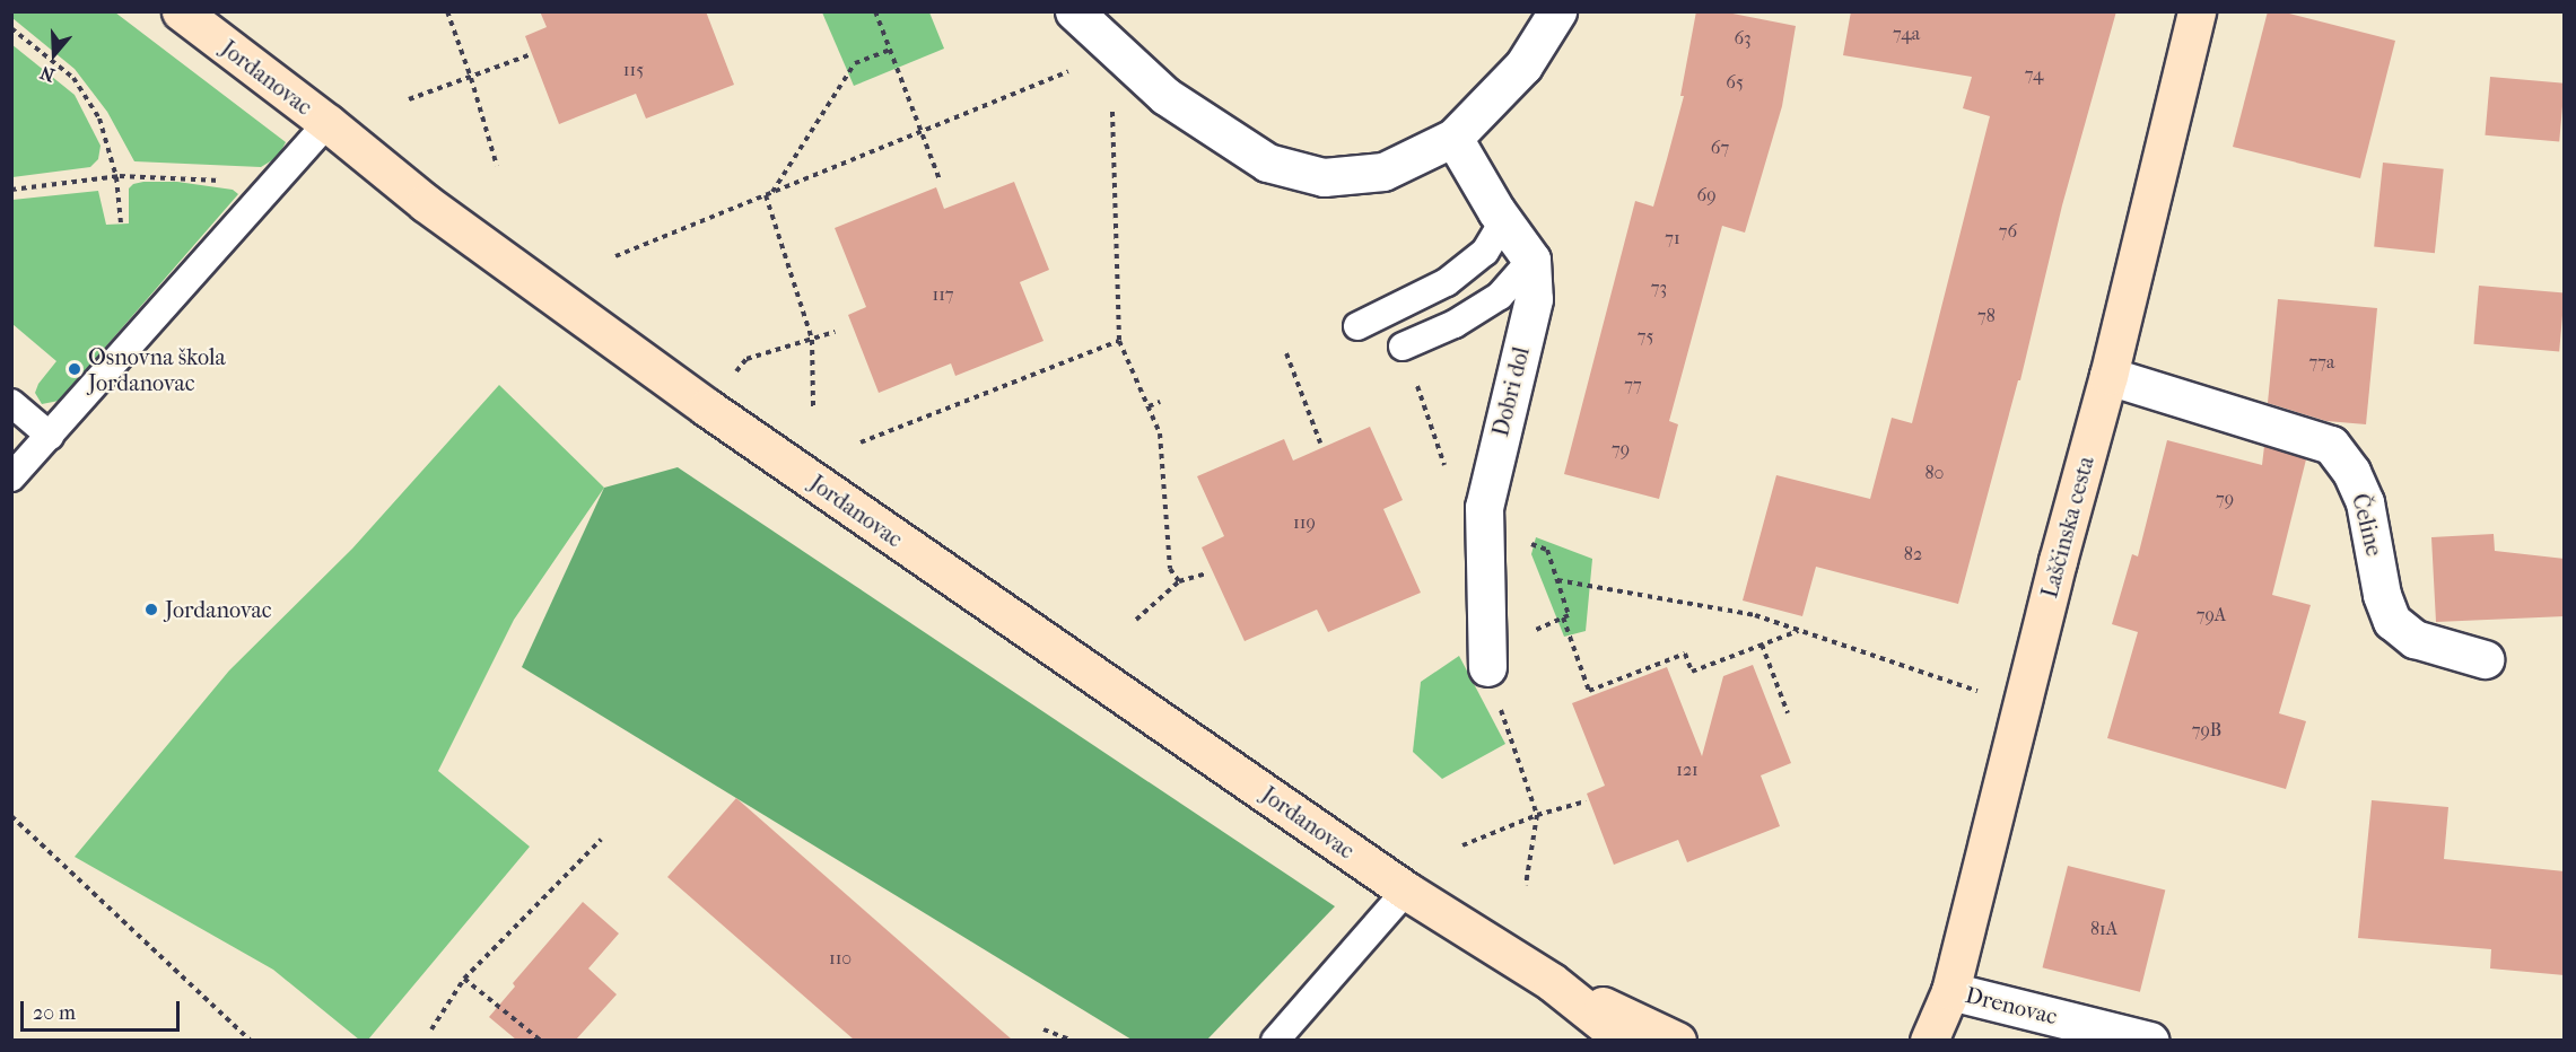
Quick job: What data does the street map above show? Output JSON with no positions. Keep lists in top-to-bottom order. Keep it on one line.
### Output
{"streets":{"main road":["Jordanovac","Laščinska cesta"],"street":["Dobri dol","Čeline","Drenovac"]},"crossings":[["Čeline","Laščinska cesta"],["Laščinska cesta","Drenovac"]],"places":["Osnovna škola Jordanovac","Jordanovac"],"house_numbers":["74a","63","115","74","65","67","69","76","71","73","117","78","75","77a","77","79","80","79","119","82","79A","79B","121","81A","110"],"scale_bar":"20 m","north":"bottom"}
